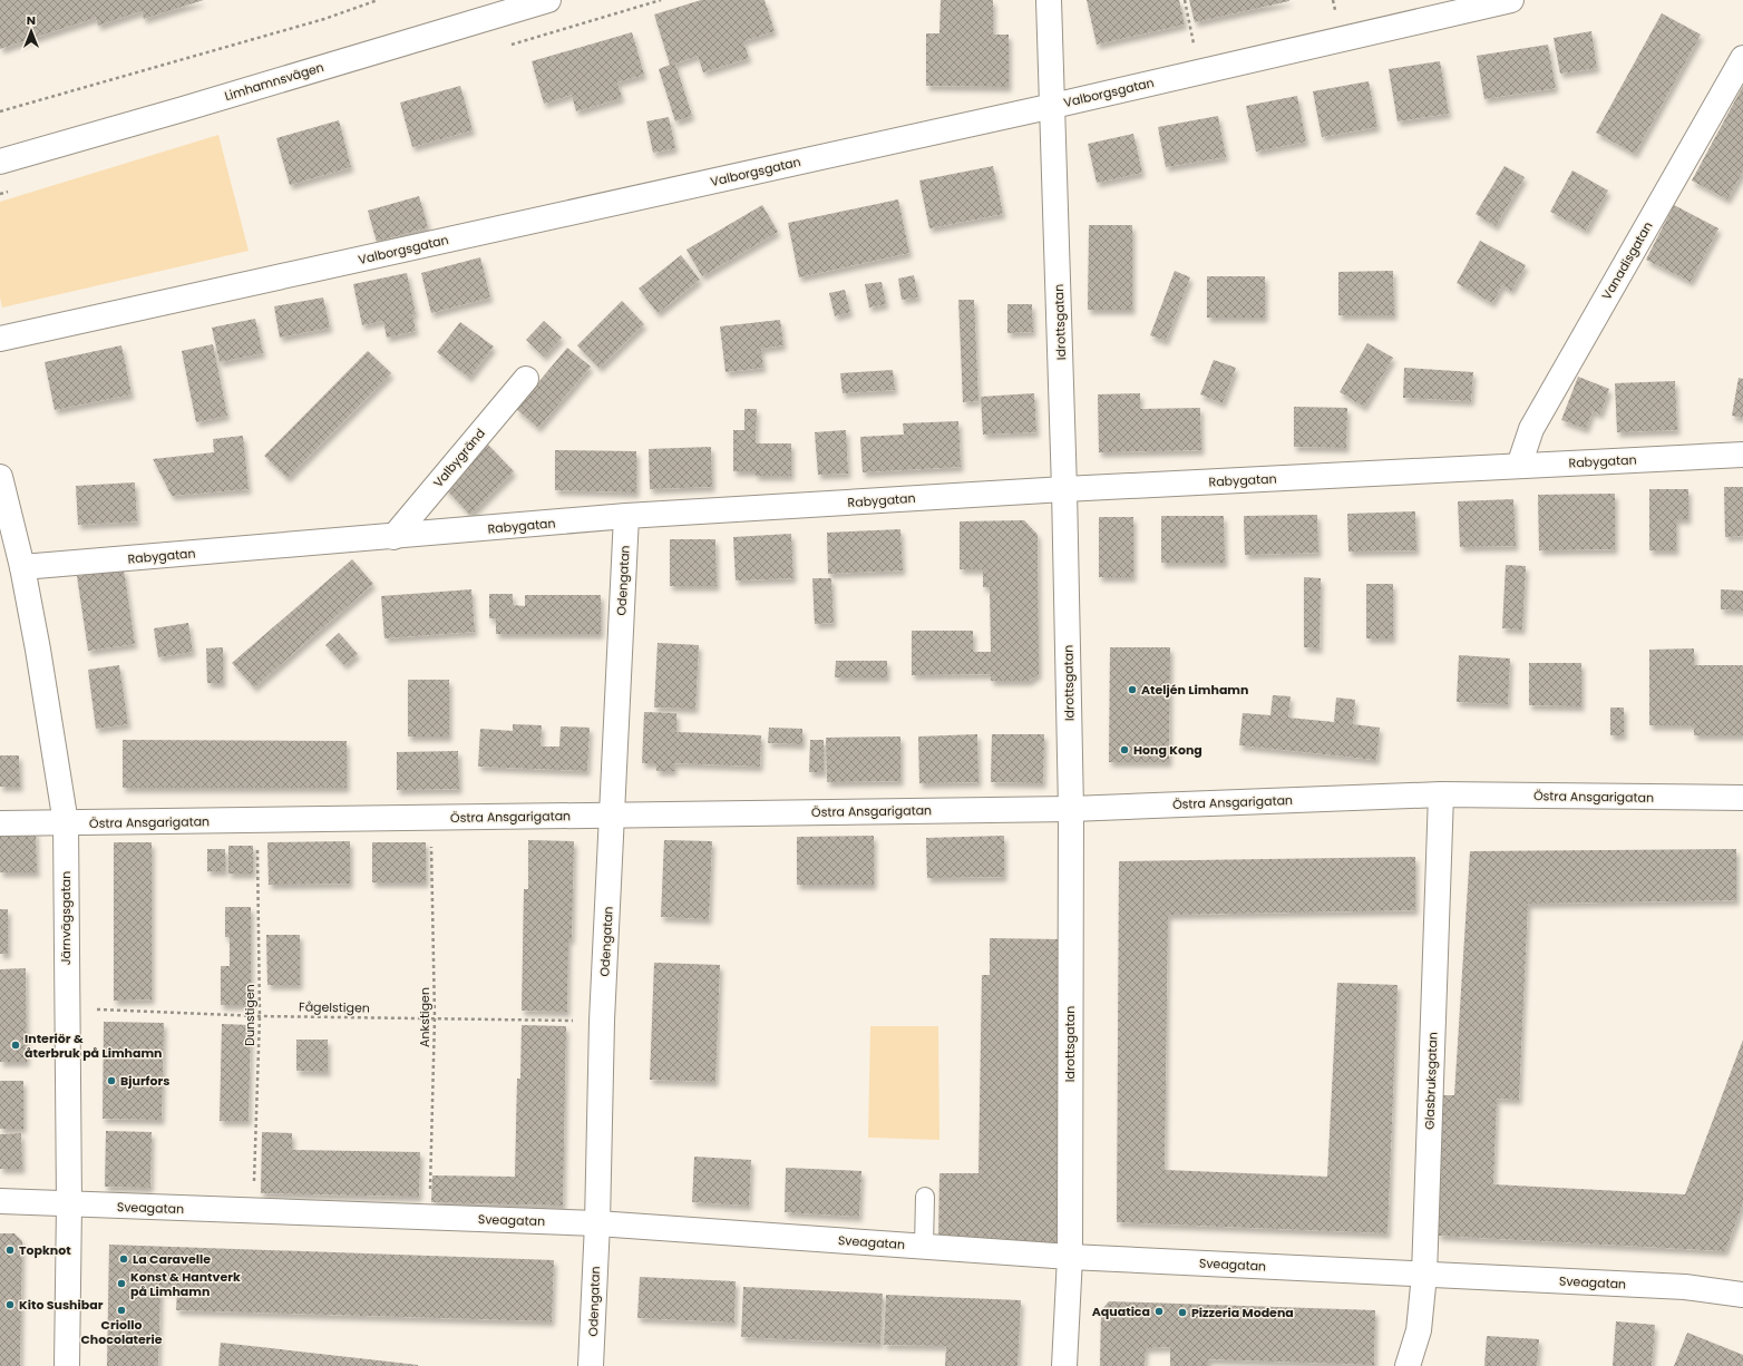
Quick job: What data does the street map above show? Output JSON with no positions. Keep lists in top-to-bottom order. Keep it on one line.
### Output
{"streets":{"street":["Limhamnsvägen","Valborgsgatan","Vanadisgatan","Idrottsgatan","Valbygränd","Rabygatan","Odengatan","Östra Ansgarigatan","Järnvägsgatan","Glasbruksgatan","Sveagatan"],"path":["Fågelstigen","Dunstigen","Ankstigen"]},"crossings":[["Valborgsgatan","Idrottsgatan"],["Vanadisgatan","Rabygatan"],["Idrottsgatan","Rabygatan"],["Idrottsgatan","Östra Ansgarigatan"],["Idrottsgatan","Sveagatan"],["Valbygränd","Rabygatan"],["Rabygatan","Odengatan"],["Rabygatan","Järnvägsgatan"],["Odengatan","Östra Ansgarigatan"],["Odengatan","Fågelstigen"],["Odengatan","Sveagatan"],["Östra Ansgarigatan","Järnvägsgatan"],["Östra Ansgarigatan","Dunstigen"],["Östra Ansgarigatan","Ankstigen"],["Östra Ansgarigatan","Glasbruksgatan"],["Järnvägsgatan","Fågelstigen"],["Järnvägsgatan","Sveagatan"],["Fågelstigen","Dunstigen"],["Fågelstigen","Ankstigen"],["Dunstigen","Sveagatan"],["Ankstigen","Sveagatan"],["Glasbruksgatan","Sveagatan"]],"places":["Ateljén Limhamn","Hong Kong","Interiör & återbruk på Limhamn","Bjurfors","Topknot","La Caravelle","Konst & Hantverk på Limhamn","Kito Sushibar","Criollo Chocolaterie","Aquatica","Pizzeria Modena"],"north":"top"}
